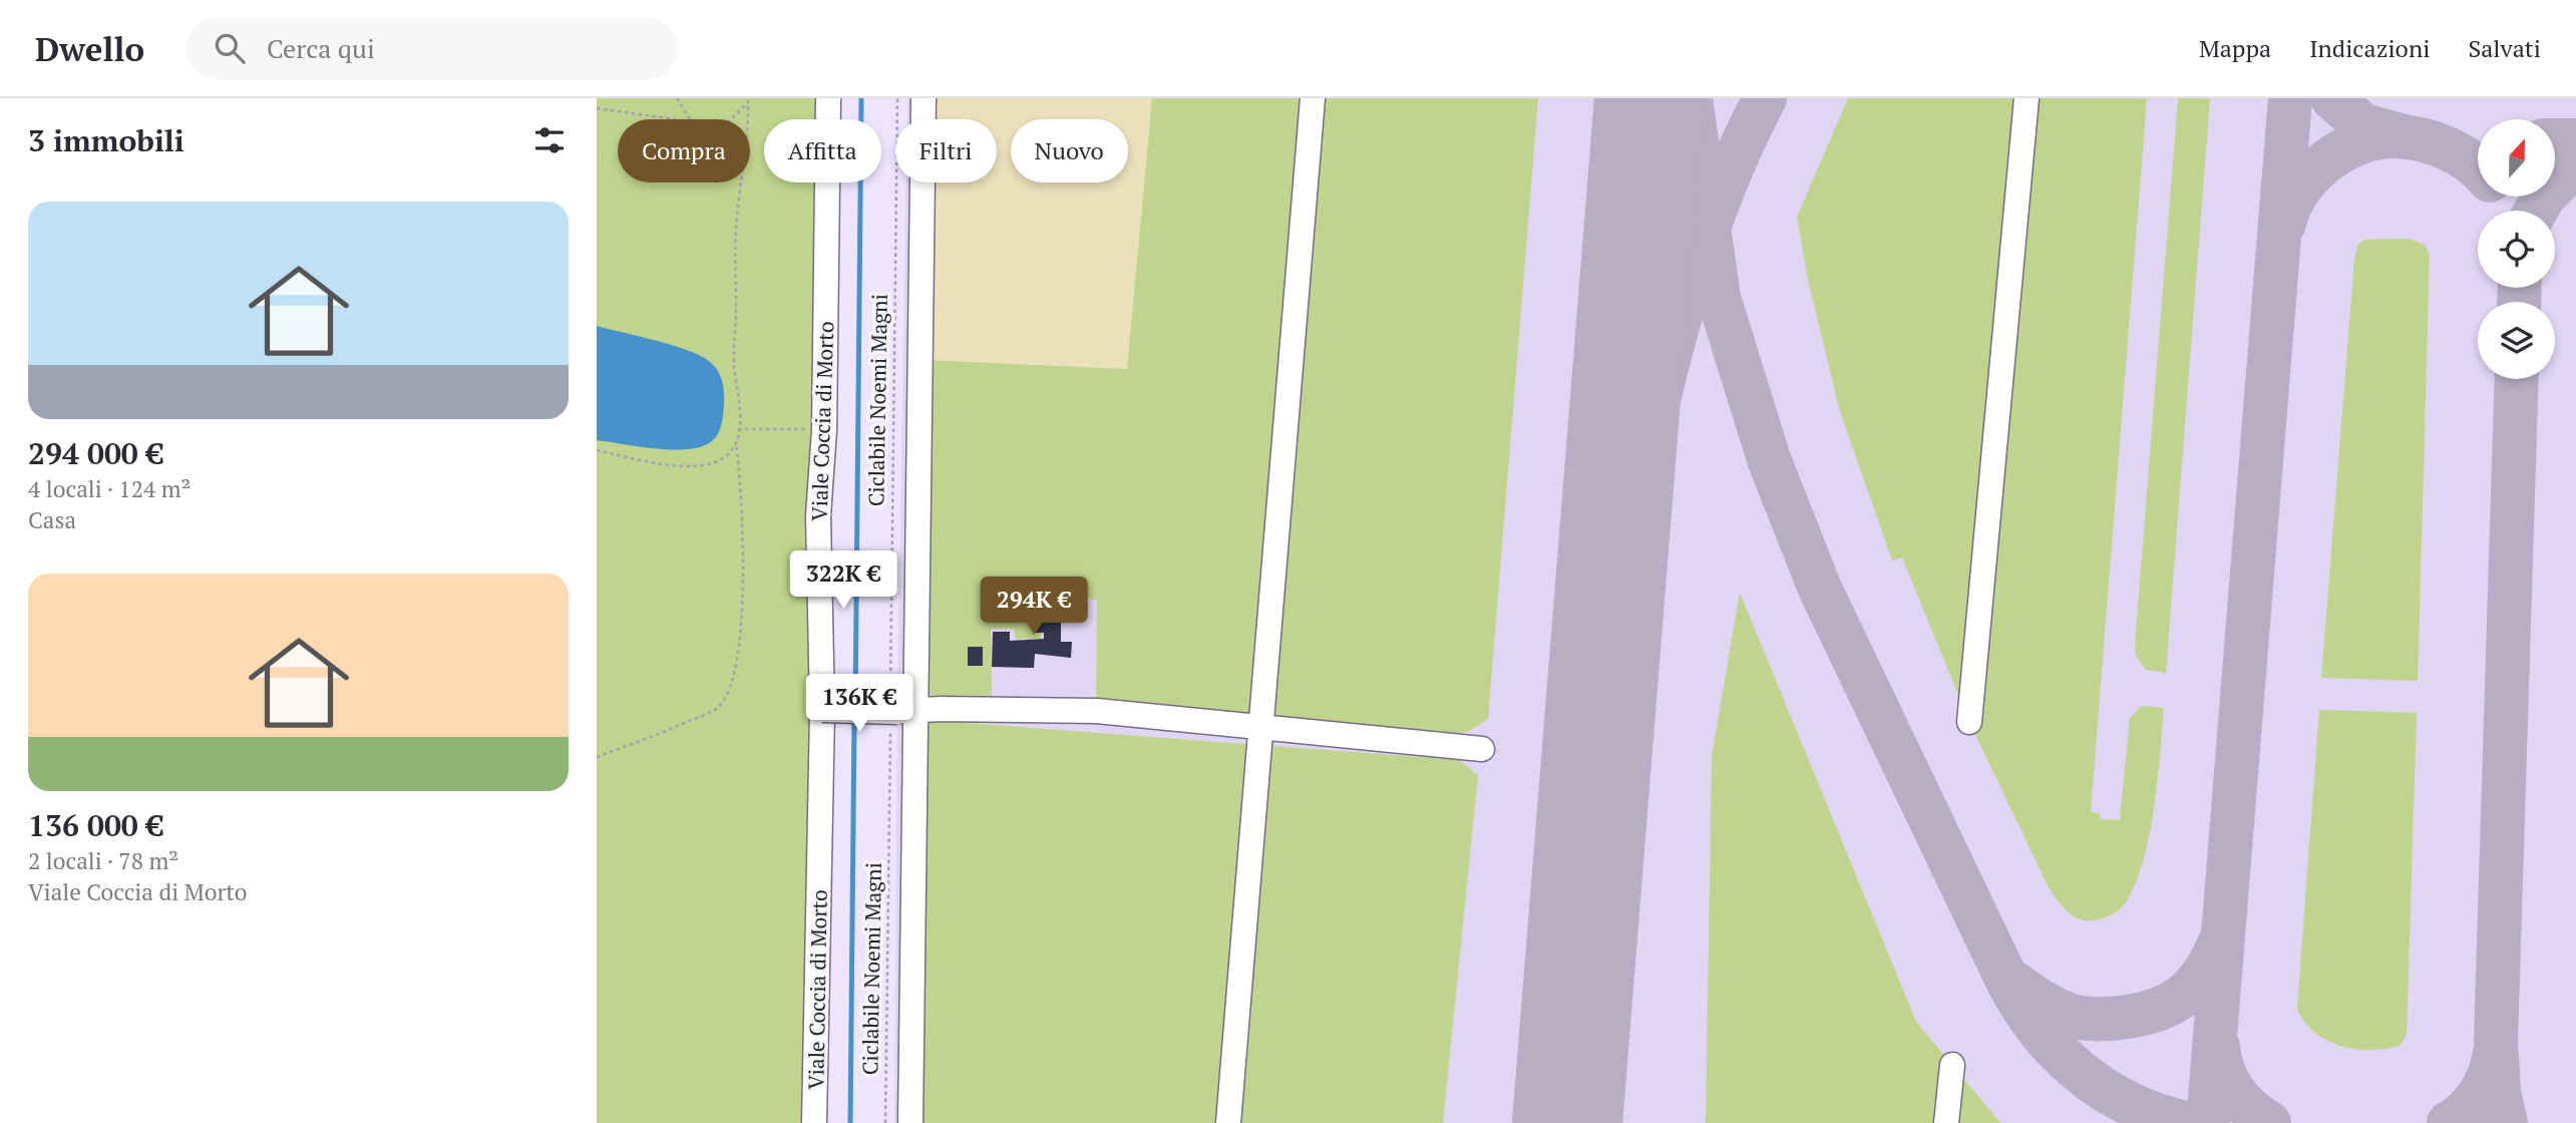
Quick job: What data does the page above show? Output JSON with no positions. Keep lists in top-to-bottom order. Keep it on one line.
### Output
{"streets":{"street":["Viale Coccia di Morto"],"path":["Ciclabile Noemi Magni"]},"north":"top","page":{"header":"Dwello","search":"Cerca qui","nav":["Mappa","Indicazioni","Salvati"],"heading":"3 immobili","chip":["Compra","Affitta","Filtri","Nuovo"],"list":[{"name":"294 000 €","note":"4 locali · 124 m² · Casa"},{"name":"136 000 €","note":"2 locali · 78 m² · Viale Coccia di Morto"}],"price":["322K €","294K €","136K €"]}}
